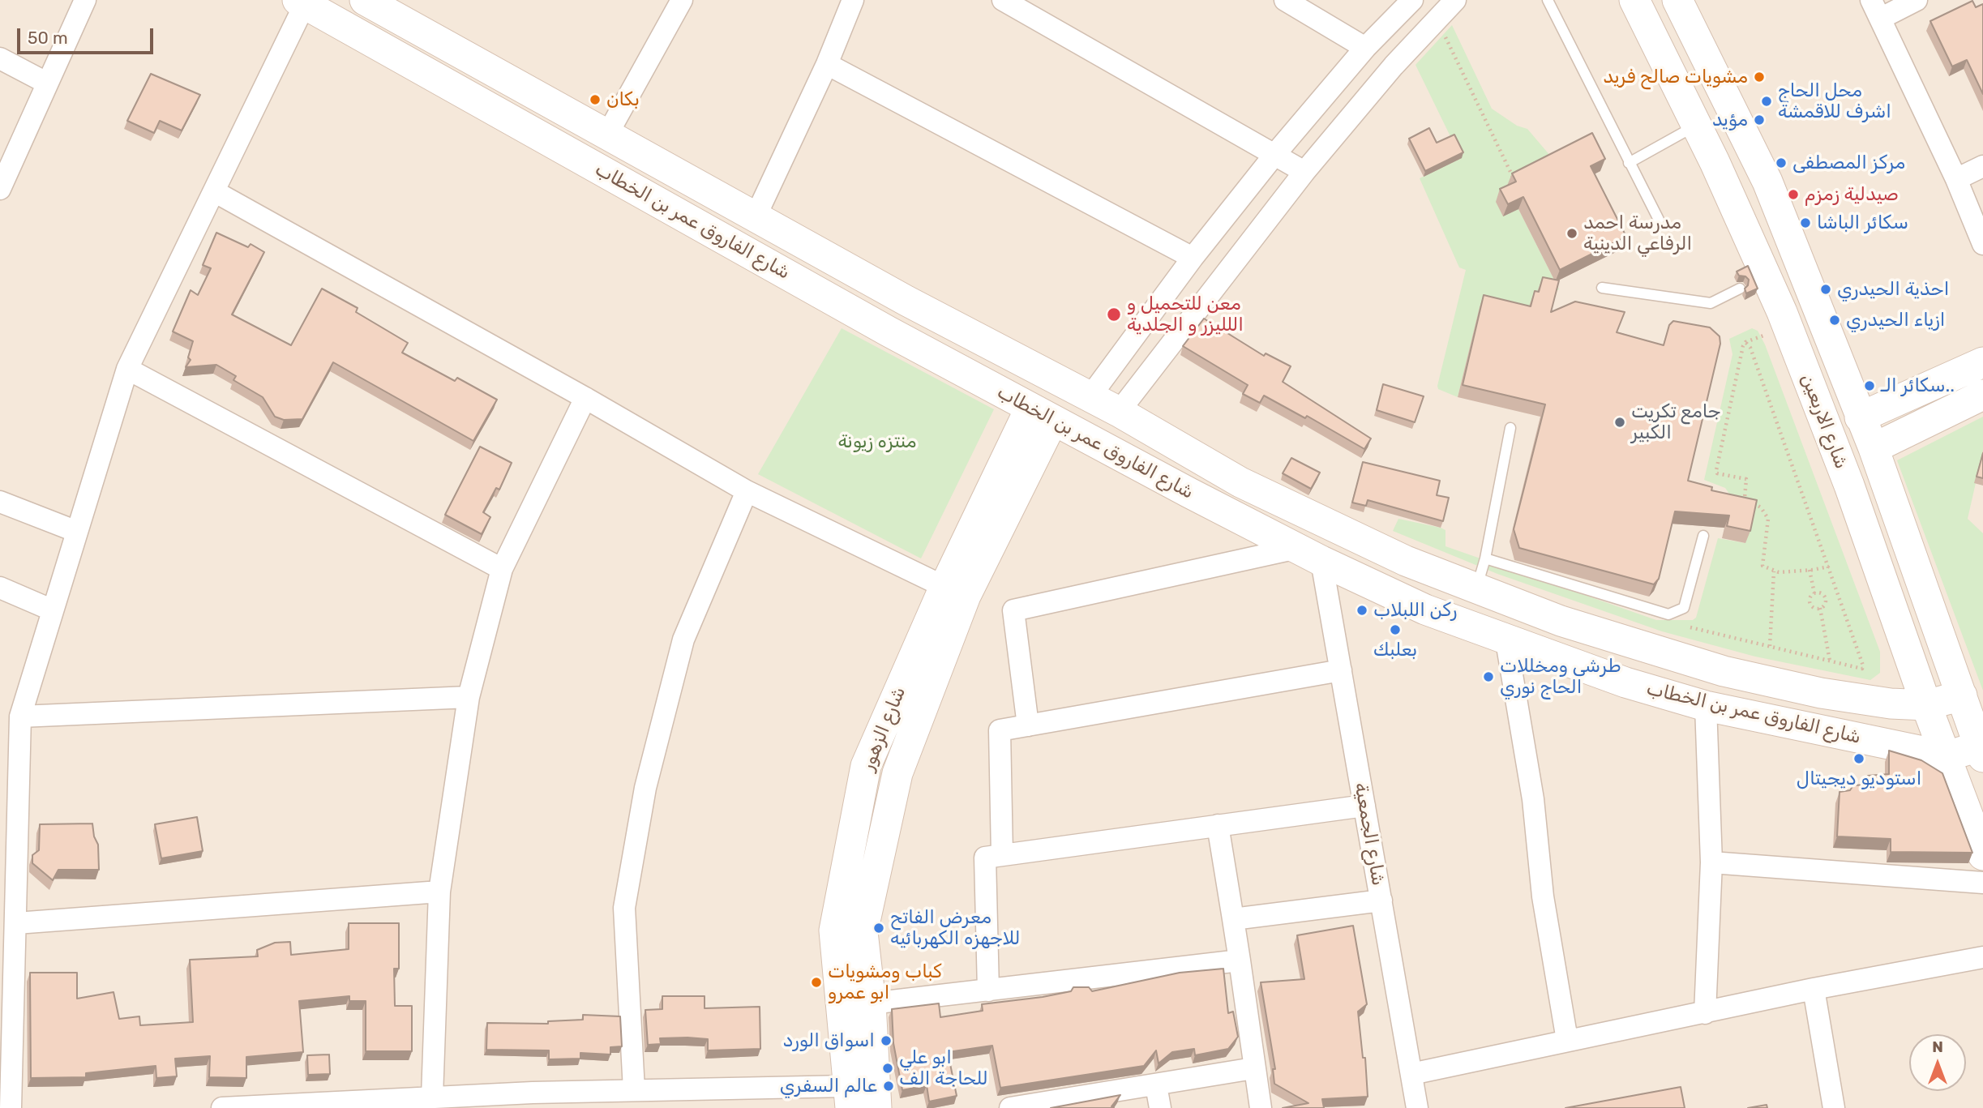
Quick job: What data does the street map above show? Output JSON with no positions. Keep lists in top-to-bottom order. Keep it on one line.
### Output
{"streets":{"main road":["شارع الفاروق عمر بن الخطاب","شارع الاربعين","شارع الزهور"],"street":["شارع الجمعية"]},"crossings":[["شارع الفاروق عمر بن الخطاب","شارع الاربعين"],["شارع الفاروق عمر بن الخطاب","شارع الزهور"],["شارع الفاروق عمر بن الخطاب","شارع الجمعية"]],"parks":["منتزه زيونة"],"places":["مشويات صالح فريد","بكان","محل الحاج اشرف للاقمشة","مؤيد","مركز المصطفى","صيدلية زمزم","سكائر الباشا","مدرسة احمد الرفاعي الدينية","احذية الحيدري","معن للتحميل و اللليزر و الجلدية","ازياء الحيدري","سكائر الـ..","جامع تكريت الكبير","ركن اللبلاب","بعلبك","طرشي ومخللات الحاج نوري","استوديو ديجيتال","معرض الفاتح للاجهزه الكهربائيه","كباب ومشويات ابو عمرو","اسواق الورد","ابو علي للحاجة الف","عالم السفري"],"scale_bar":"50 m","north":"top"}
